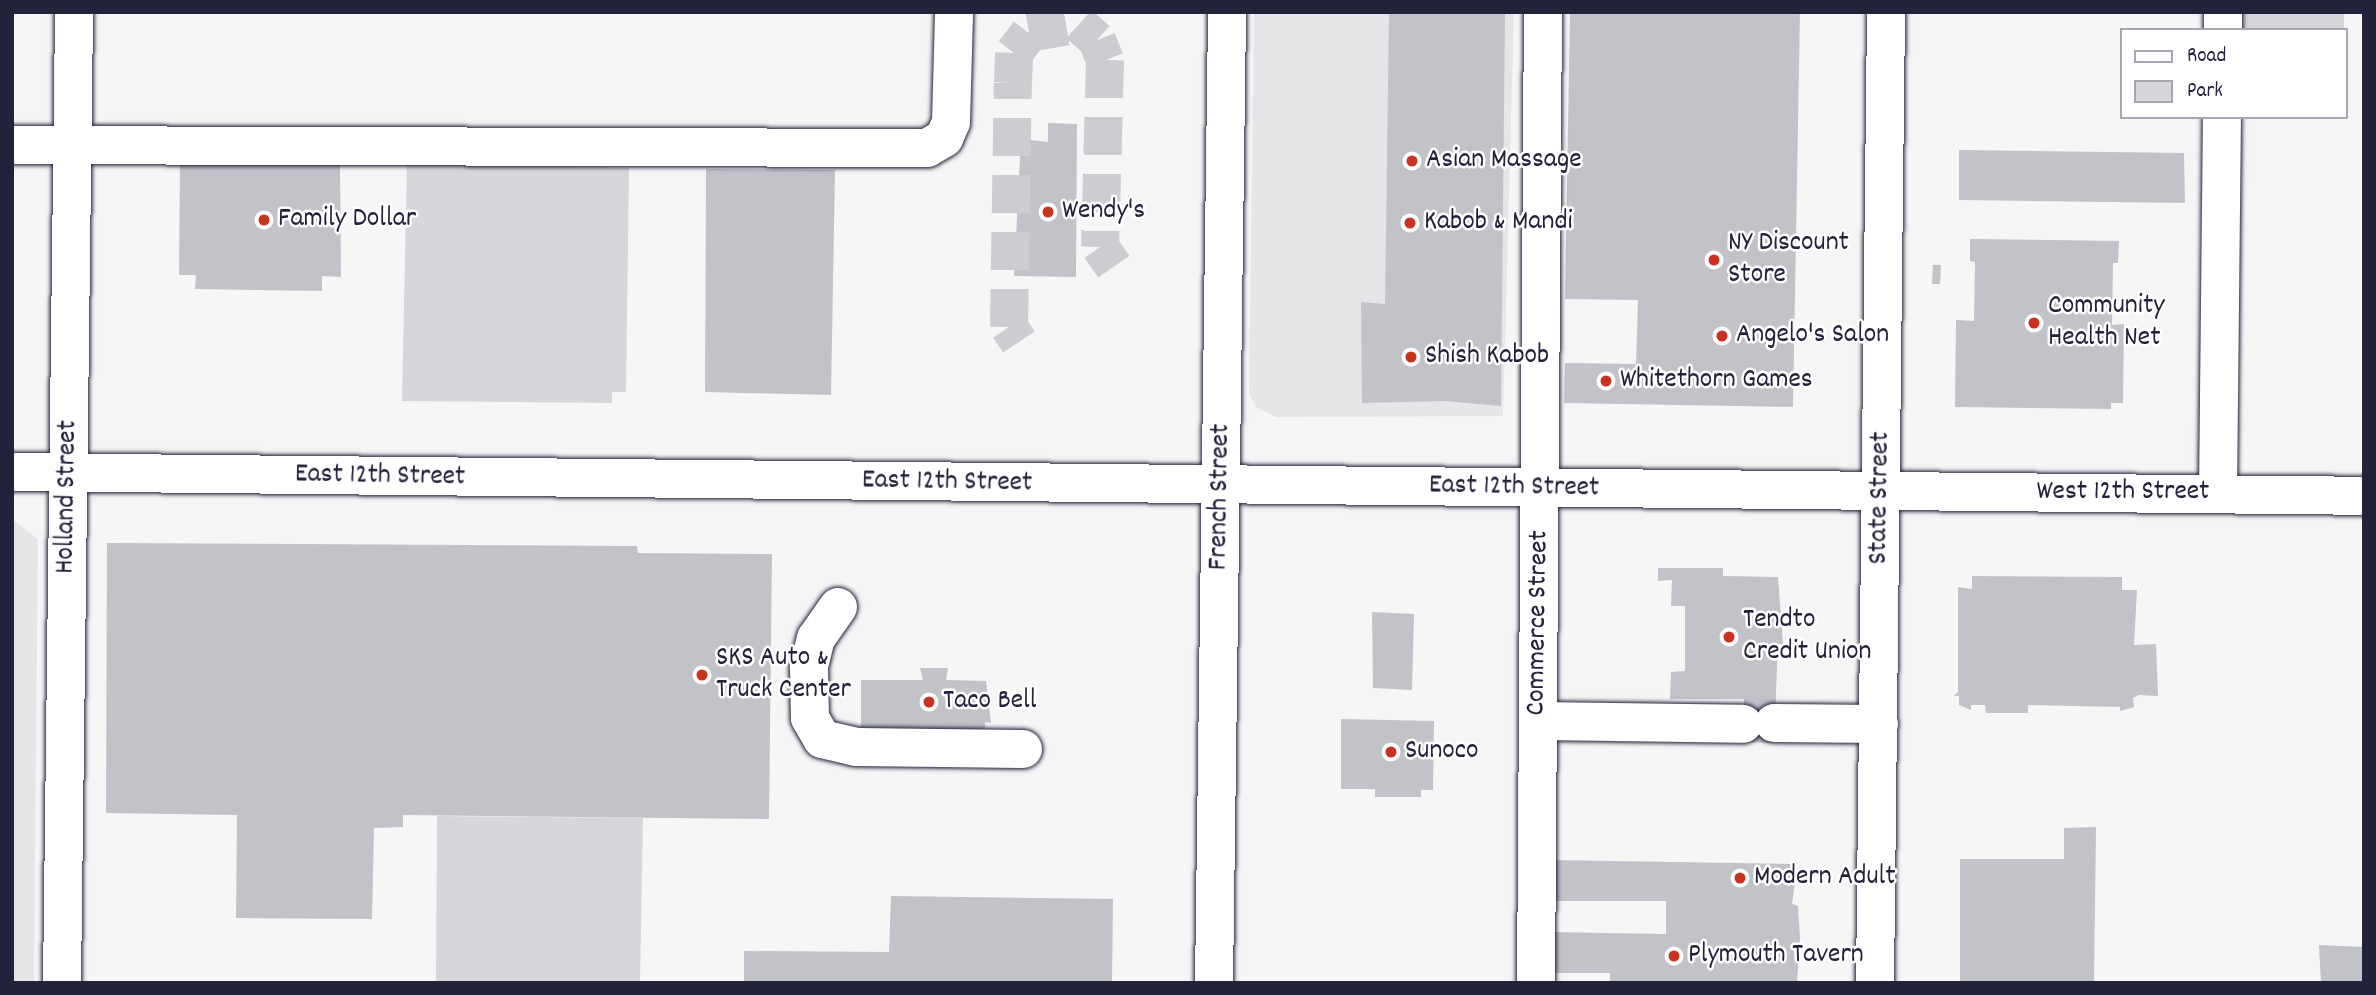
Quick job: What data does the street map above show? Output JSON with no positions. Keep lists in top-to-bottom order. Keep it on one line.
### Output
{"streets":{"main road":["East 12th Street","West 12th Street","Holland Street","French Street","State Street","Commerce Street"]},"crossings":[["East 12th Street","West 12th Street"],["East 12th Street","Holland Street"],["East 12th Street","French Street"],["East 12th Street","State Street"],["East 12th Street","Commerce Street"],["West 12th Street","State Street"]],"places":["Asian Massage","Wendy's","Family Dollar","Kabob & Mandi","NY Discount Store","Community Health Net","Angelo's Salon","Shish Kabob","Whitethorn Games","Tendto Credit Union","SKS Auto & Truck Center","Taco Bell","Sunoco","Modern Adult","Plymouth Tavern"],"legend":["Road","Park"]}
